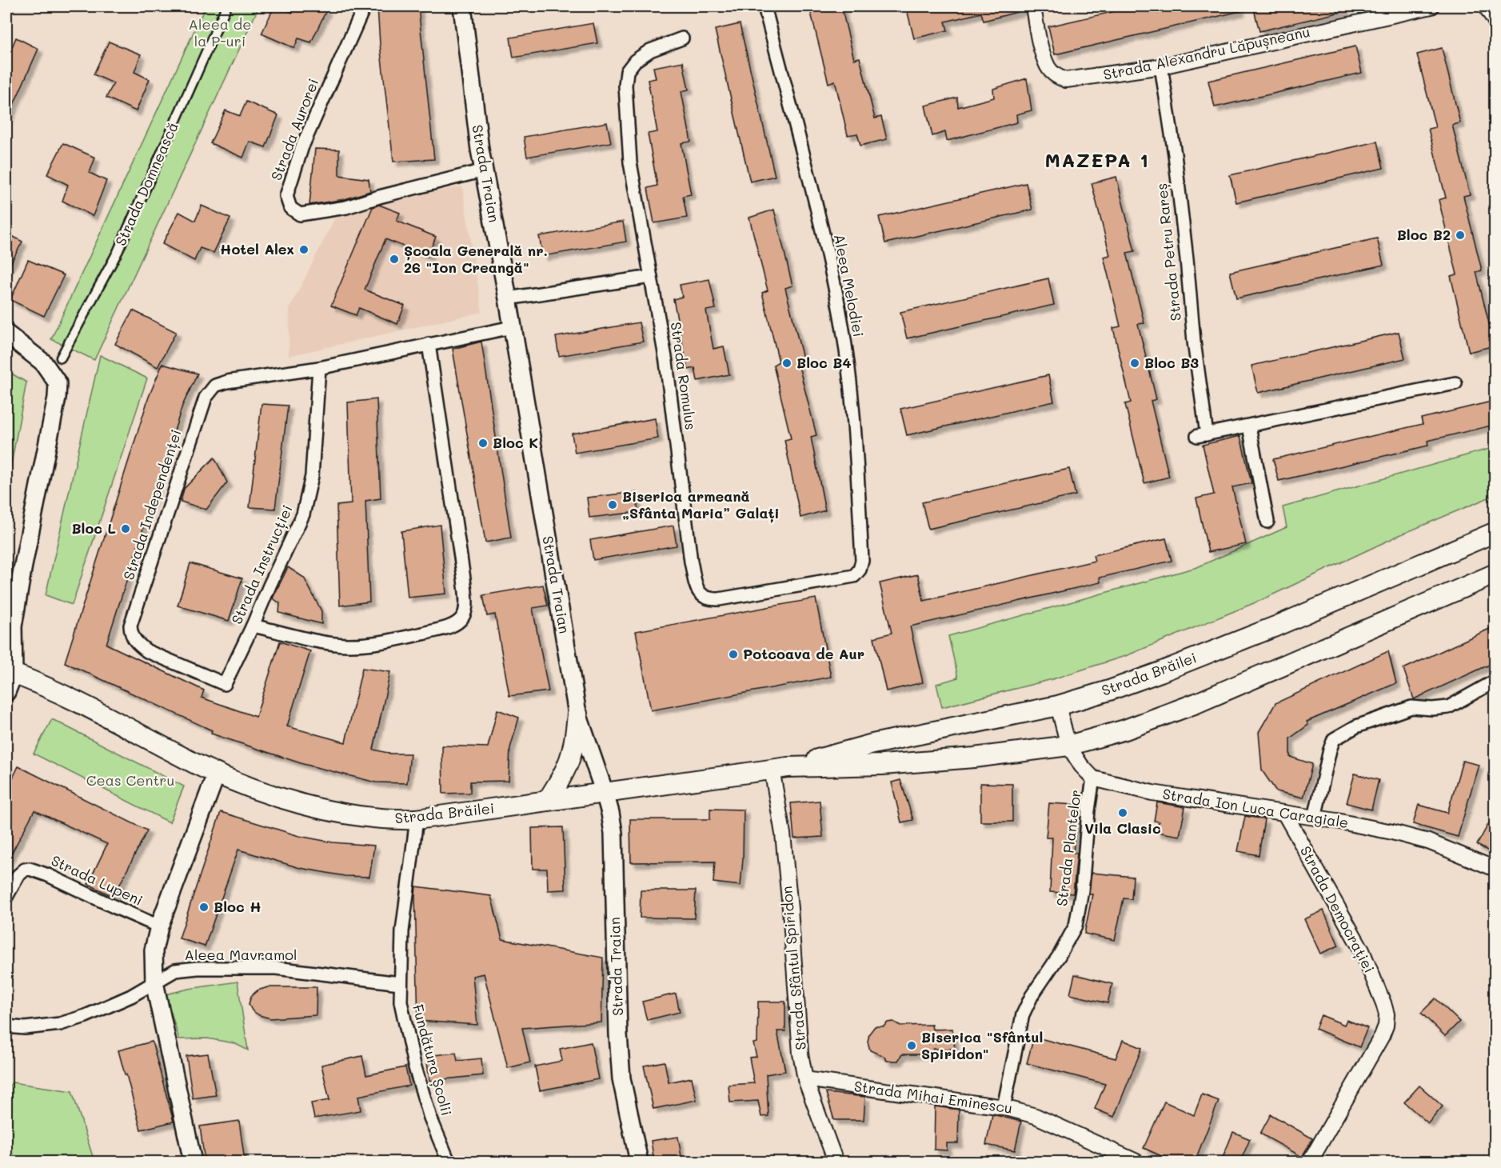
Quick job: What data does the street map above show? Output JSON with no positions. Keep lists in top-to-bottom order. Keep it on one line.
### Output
{"streets":{"main road":["Strada Traian","Strada Brăilei"],"street":["Strada Alexandru Lăpușneanu","Strada Aurorei","Strada Domnească","Strada Petru Rareș","Aleea Melodiei","Strada Romulus","Strada Independenței","Strada Instrucției","Strada Ion Luca Caragiale","Strada Plantelor","Strada Lupeni","Strada Democrației","Aleea Mavramol","Strada Sfântul Spiridon","Fundătura Școlii","Strada Mihai Eminescu"]},"crossings":[["Strada Alexandru Lăpușneanu","Strada Petru Rareș"],["Strada Aurorei","Strada Traian"],["Strada Traian","Strada Independenței"],["Strada Traian","Strada Brăilei"],["Aleea Melodiei","Strada Romulus"],["Strada Independenței","Strada Instrucției"],["Strada Brăilei","Strada Sfântul Spiridon"],["Strada Brăilei","Fundătura Școlii"],["Strada Ion Luca Caragiale","Strada Plantelor"],["Strada Ion Luca Caragiale","Strada Democrației"],["Strada Plantelor","Strada Mihai Eminescu"],["Aleea Mavramol","Fundătura Școlii"],["Strada Sfântul Spiridon","Strada Mihai Eminescu"]],"districts":["MAZEPA 1"],"parks":["Aleea de la P-uri","Ceas Centru"],"places":["Bloc B2","Hotel Alex","Școala Generală nr. 26 \"Ion Creangă\"","Bloc B4","Bloc B3","Bloc K","Biserica armeană „Sfânta Maria” Galați","Bloc L","Potcoava de Aur","Vila Clasic","Bloc H","Biserica \"Sfântul Spiridon\""]}
